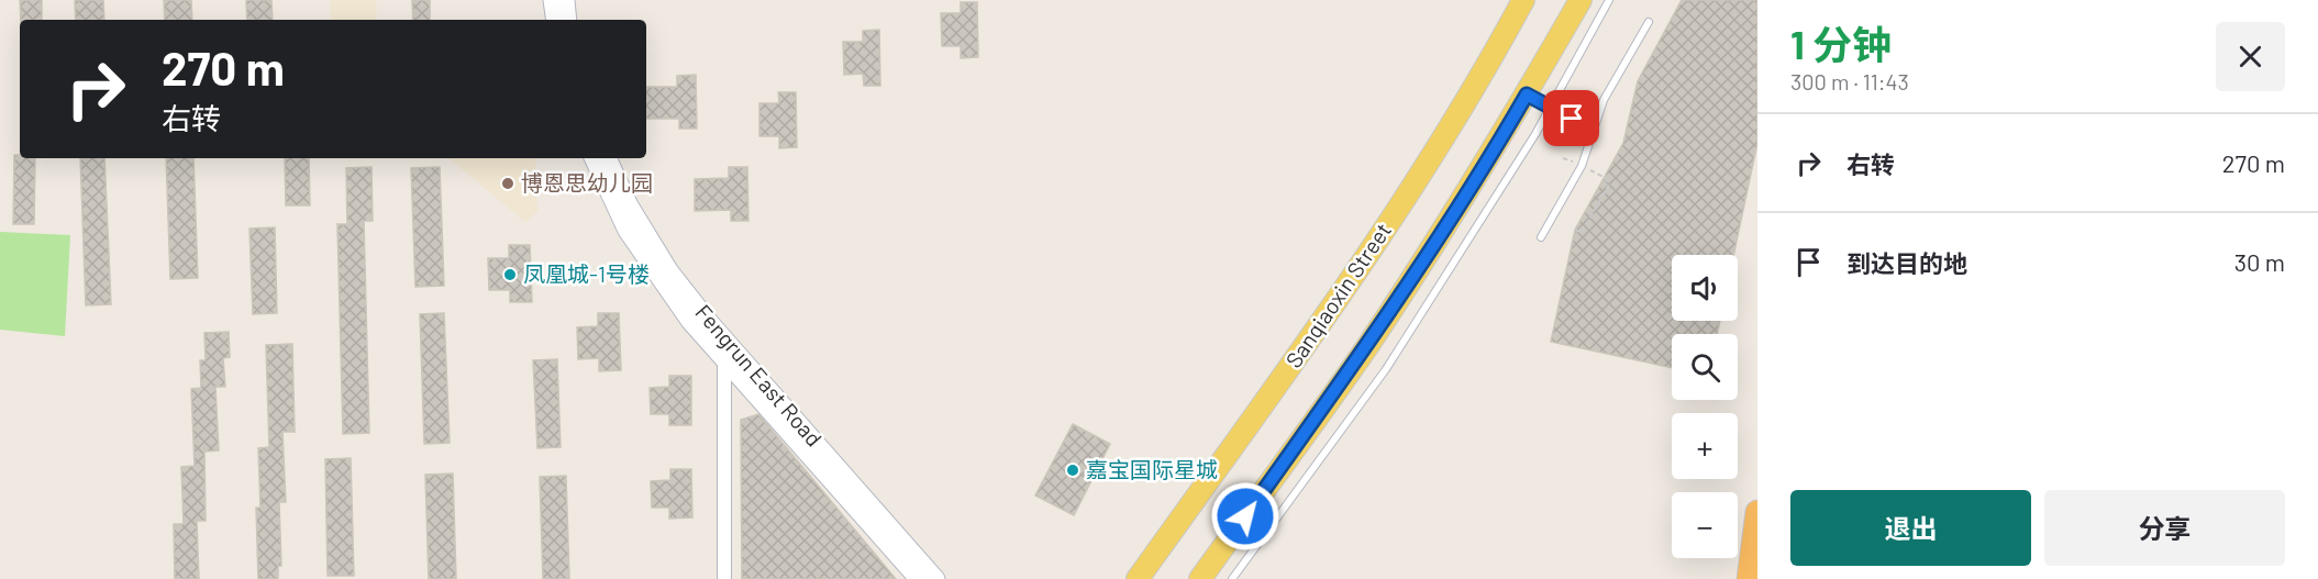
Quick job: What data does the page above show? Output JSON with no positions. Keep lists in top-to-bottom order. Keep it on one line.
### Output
{"streets":{"main road":["Sanqiaoxin Street"],"street":["Fengrun East Road"]},"places":["博恩思幼儿园","凤凰城-1号楼","嘉宝国际星城"],"page":{"heading":["1 分钟","300 m · 11:43"],"turn":["270 m","右转"],"list":[{"name":"右转","value":"270 m"},{"name":"到达目的地","value":"30 m"}],"map_buttons":["+","−"],"buttons":["退出","分享"]}}
